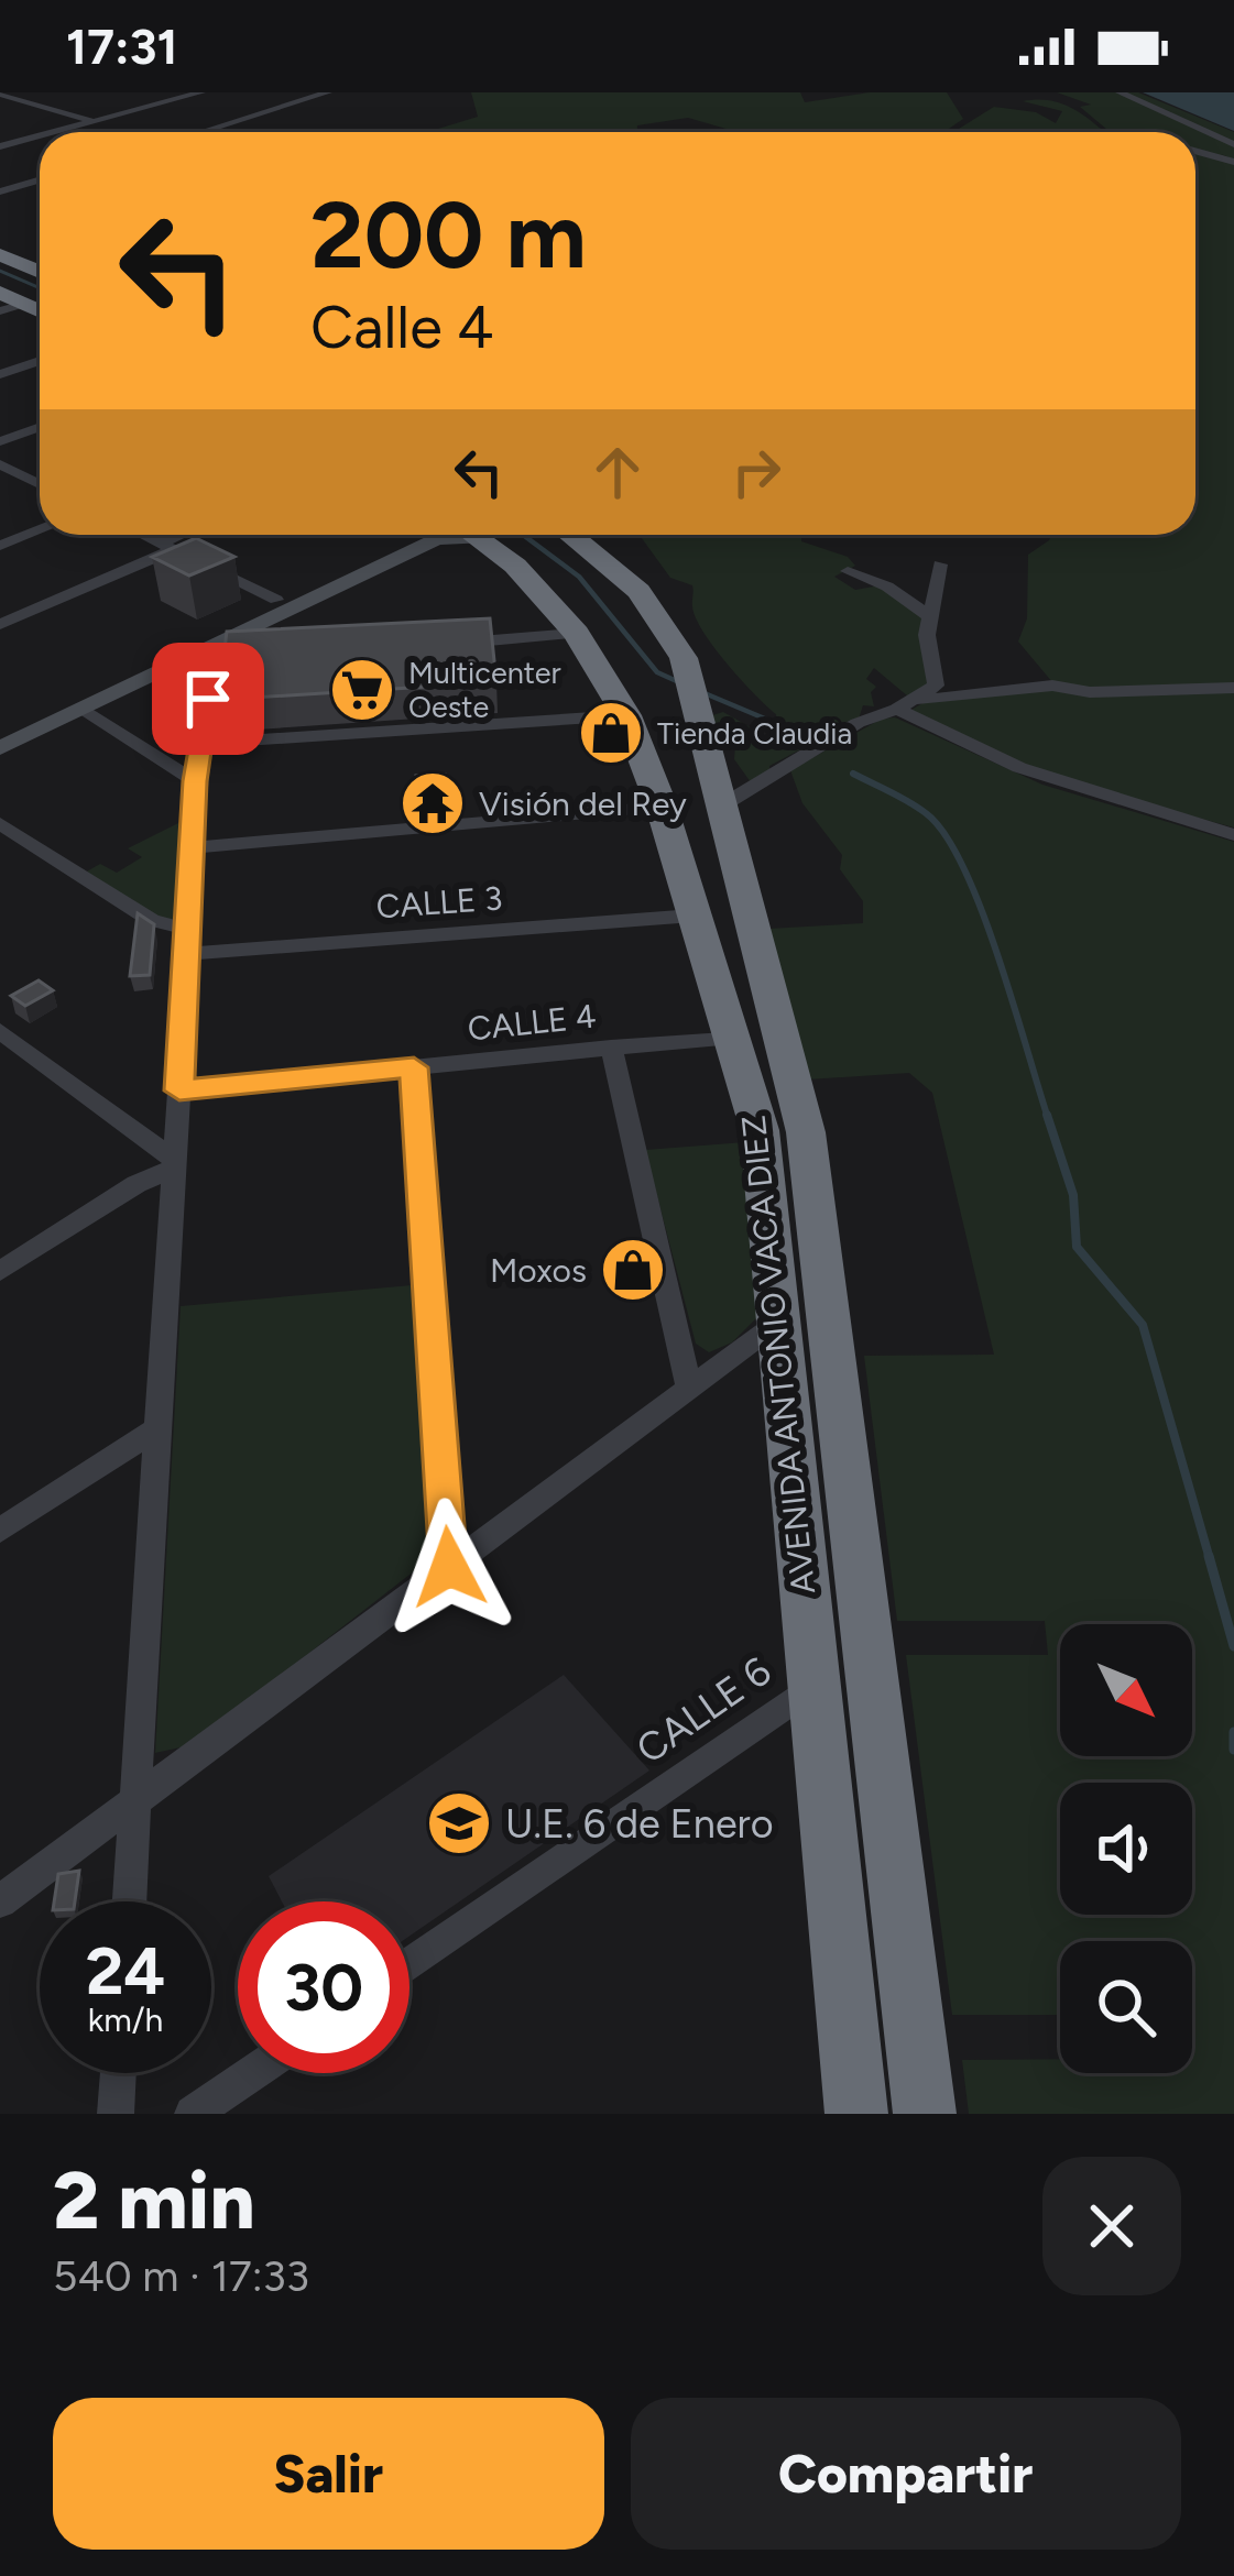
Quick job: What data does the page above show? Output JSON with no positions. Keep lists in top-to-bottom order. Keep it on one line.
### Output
{"streets":{"highway":["AVENIDA ANTONIO VACA DIEZ"],"street":["CALLE 3","CALLE 4","CALLE 6"]},"crossings":[["CALLE 3","AVENIDA ANTONIO VACA DIEZ"],["CALLE 4","AVENIDA ANTONIO VACA DIEZ"],["AVENIDA ANTONIO VACA DIEZ","CALLE 6"]],"places":{"supermarket":["Multicenter Oeste"],"shop":["Tienda Claudia","Moxos"],"temple":["Visión del Rey"],"school or university":["U.E. 6 de Enero"]},"north":"bottom right","page":{"status":"17:31","turn":["200 m","Calle 4"],"speed":"24 km/h","limit":"30","heading":["2 min","540 m · 17:33"],"buttons":["Salir","Compartir"]}}
